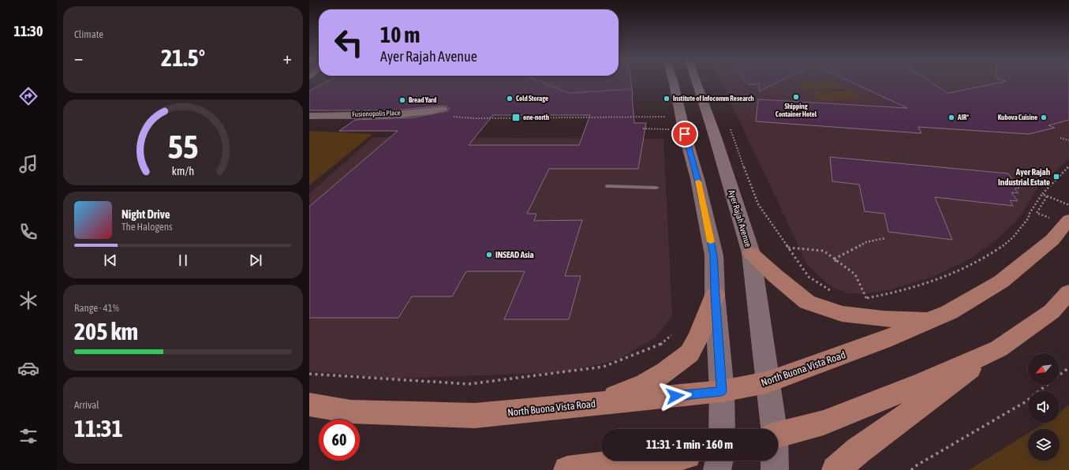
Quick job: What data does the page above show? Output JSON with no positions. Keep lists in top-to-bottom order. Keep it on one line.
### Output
{"streets":{"main road":["North Buona Vista Road"],"street":["Fusionopolis Place","Ayer Rajah Avenue"]},"crossings":[["Ayer Rajah Avenue","North Buona Vista Road"]],"places":{"other":["Shipping Container Hotel","Cold Storage","Institute of Infocomm Research","Bread Yard","AIR⁺","Kubova Cuisine","INSEAD Asia"],"transit":["one-north","Ayer Rajah Industrial Estate"]},"north":"bottom left","page":{"tabs":"11:30","tile":["Climate",["Range · 41%","205 km"],["Arrival","11:31"]],"turn":["10 m","Ayer Rajah Avenue"],"heat":["−","21.5°","+"],"song":["Night Drive","The Halogens"],"limit":"60","trip":"11:31 · 1 min · 160 m","gauge":["55","km/h"]}}
